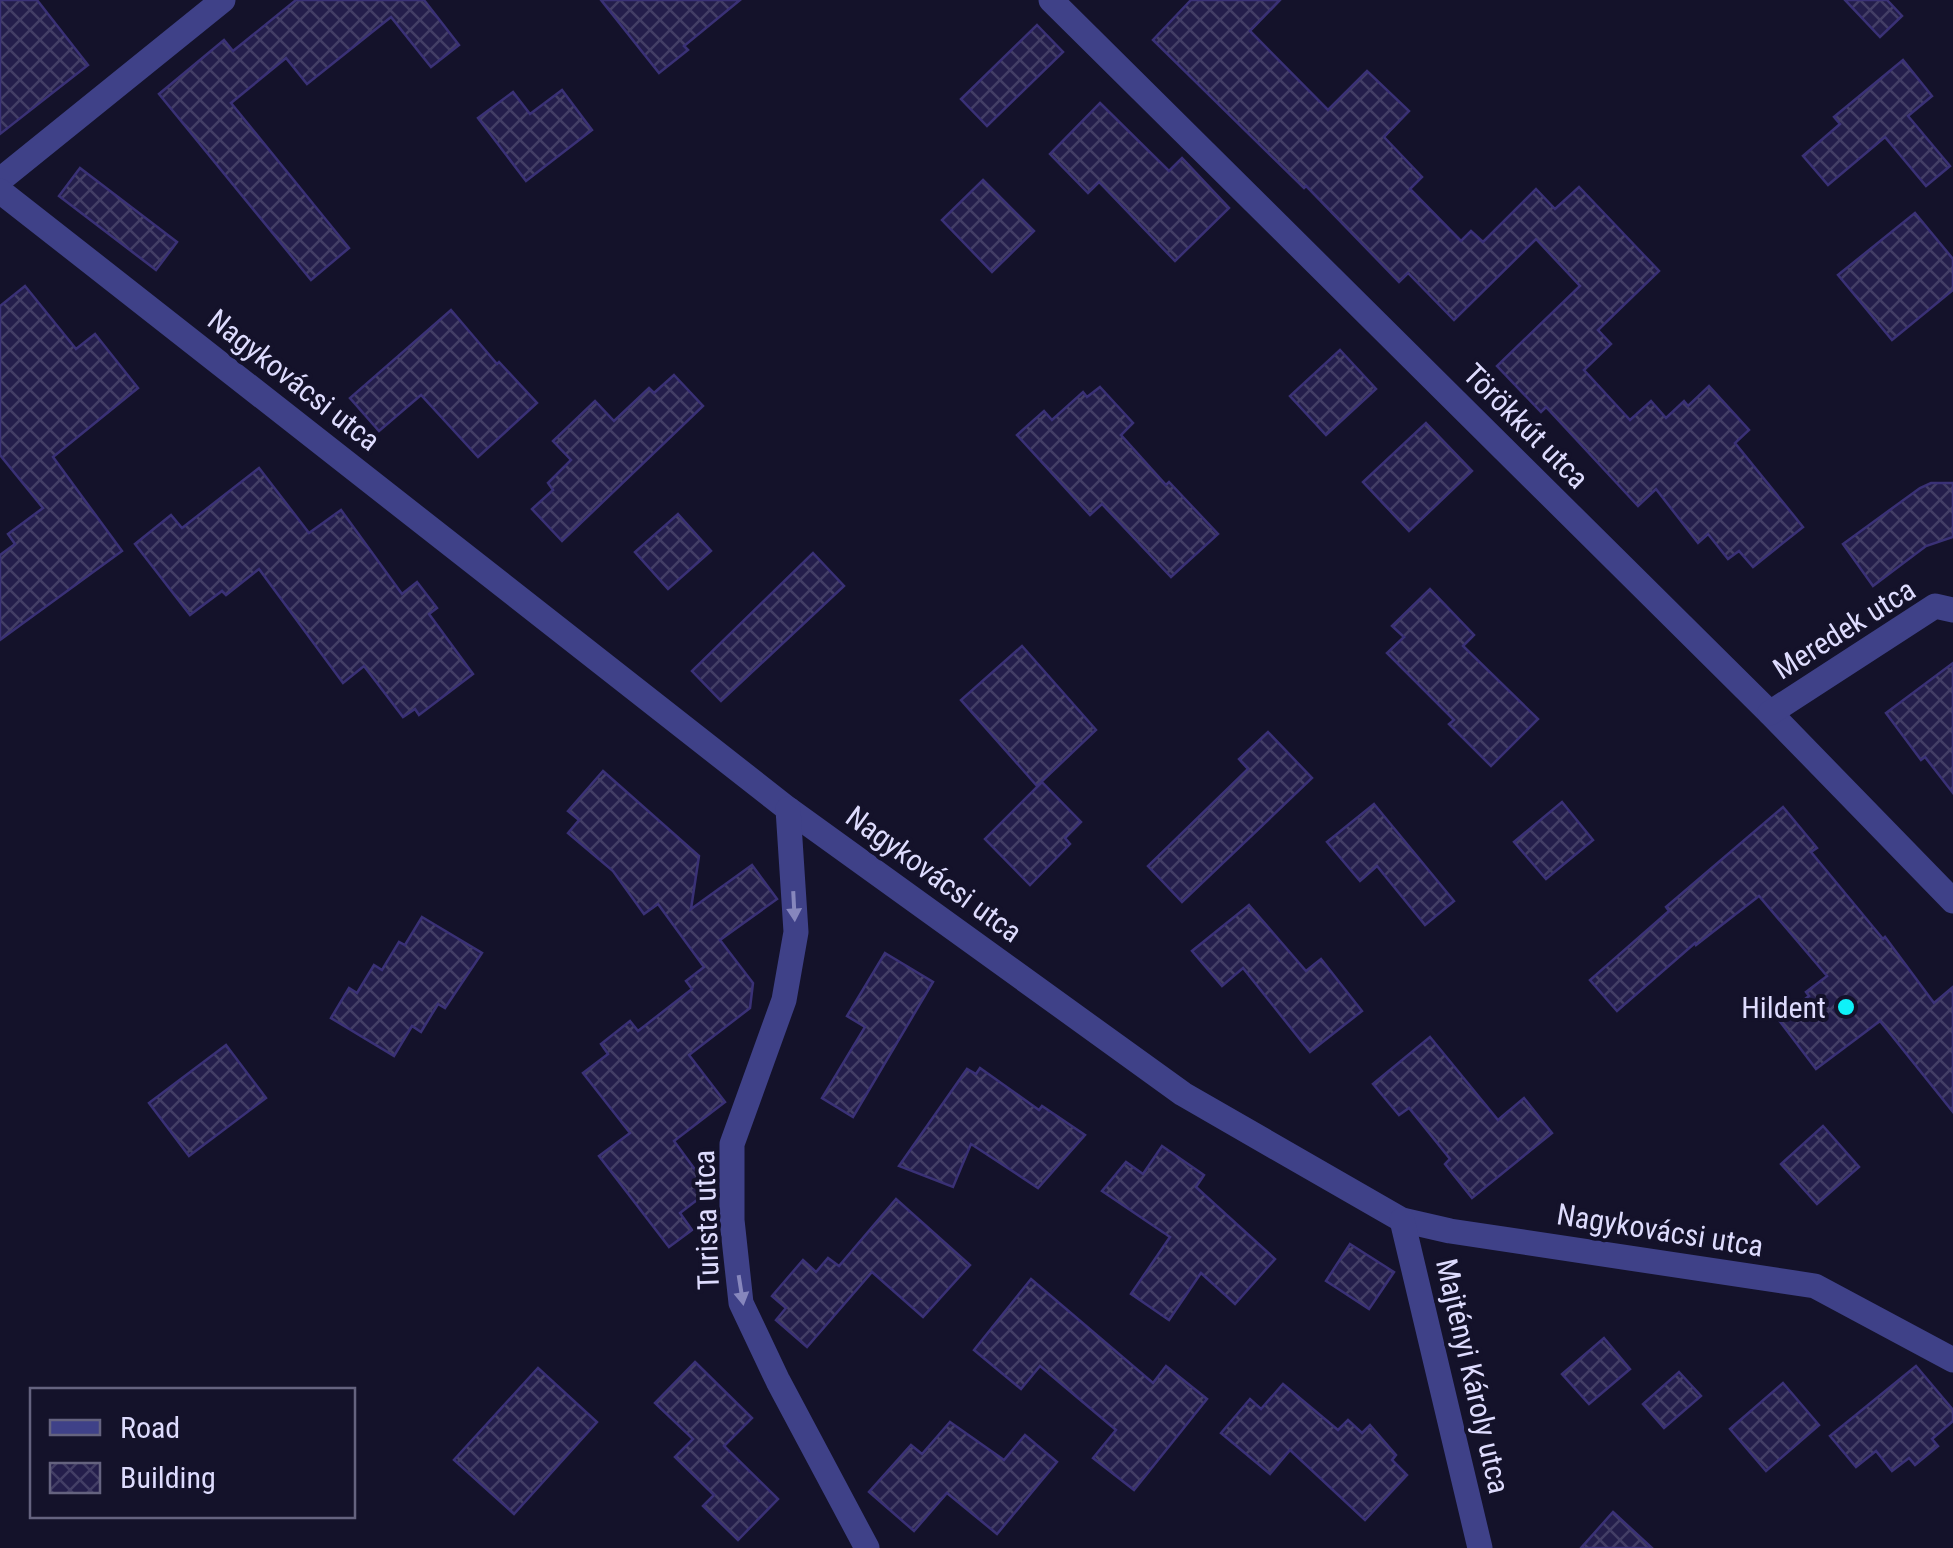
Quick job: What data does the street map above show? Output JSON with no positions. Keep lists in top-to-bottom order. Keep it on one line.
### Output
{"streets":{"street":["Nagykovácsi utca","Törökkút utca","Meredek utca","Turista utca","Majtényi Károly utca"]},"crossings":[["Nagykovácsi utca","Turista utca"],["Nagykovácsi utca","Majtényi Károly utca"],["Törökkút utca","Meredek utca"]],"one_way":["Turista utca"],"places":["Hildent"],"legend":["Road","Building"]}
